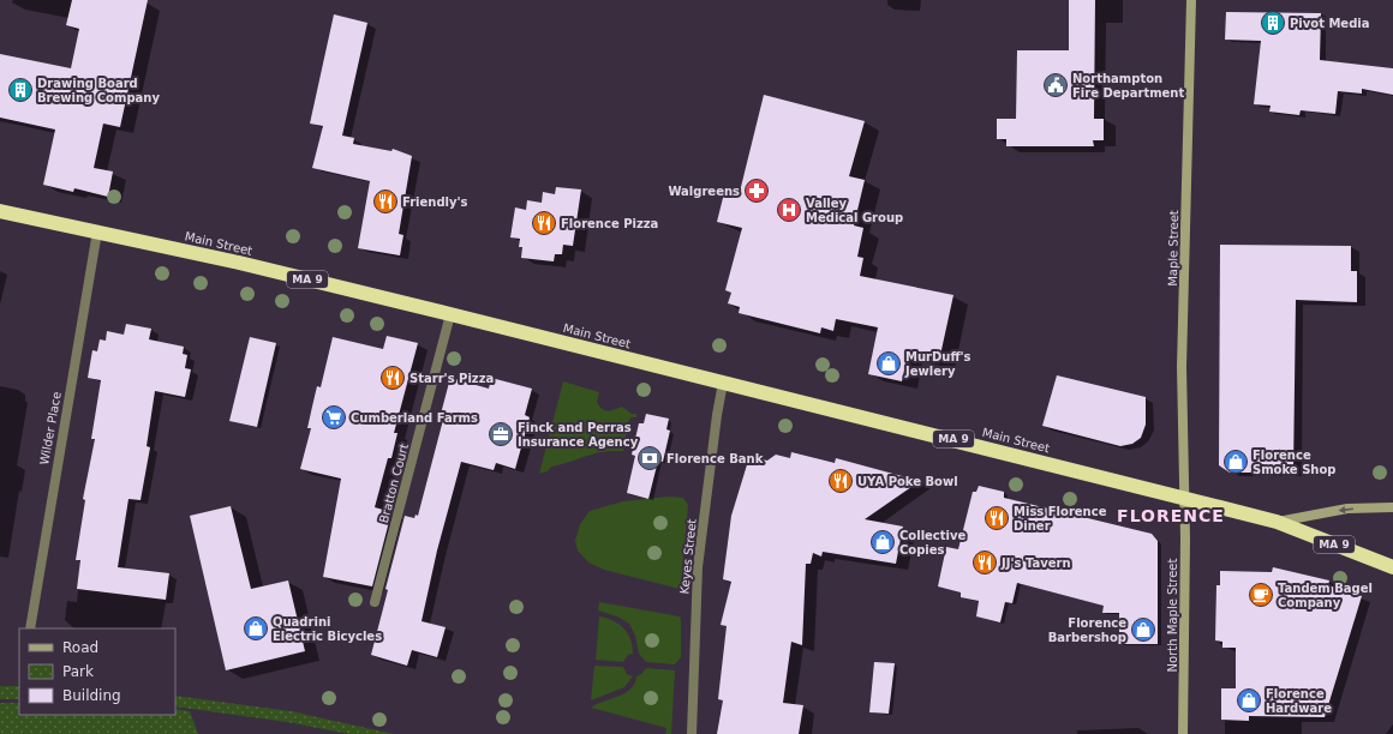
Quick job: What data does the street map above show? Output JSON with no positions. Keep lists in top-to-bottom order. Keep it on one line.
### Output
{"streets":{"highway":["Main Street","MA 9"],"main road":["Maple Street","North Maple Street"],"street":["Wilder Place","Bratton Court","Keyes Street"]},"crossings":[["Main Street","Maple Street"],["Main Street","MA 9"],["Main Street","Wilder Place"],["Main Street","Bratton Court"],["Main Street","Keyes Street"],["Main Street","North Maple Street"],["Maple Street","MA 9"],["Maple Street","North Maple Street"],["MA 9","North Maple Street"]],"districts":["FLORENCE"],"places":{"building":["Pivot Media","Drawing Board Brewing Company"],"public building":["Northampton Fire Department"],"pharmacy":["Walgreens"],"restaurant":["Friendly's","Florence Pizza","Starr's Pizza","UYA Poke Bowl","Miss Florence Diner","JJ's Tavern"],"hospital":["Valley Medical Group"],"shop":["MurDuff's Jewlery","Florence Smoke Shop","Collective Copies","Quadrini Electric Bicycles","Florence Barbershop","Florence Hardware"],"supermarket":["Cumberland Farms"],"office":["Finck and Perras Insurance Agency"],"bank":["Florence Bank"],"cafe":["Tandem Bagel Company"]},"legend":["Road","Park","Building"]}
